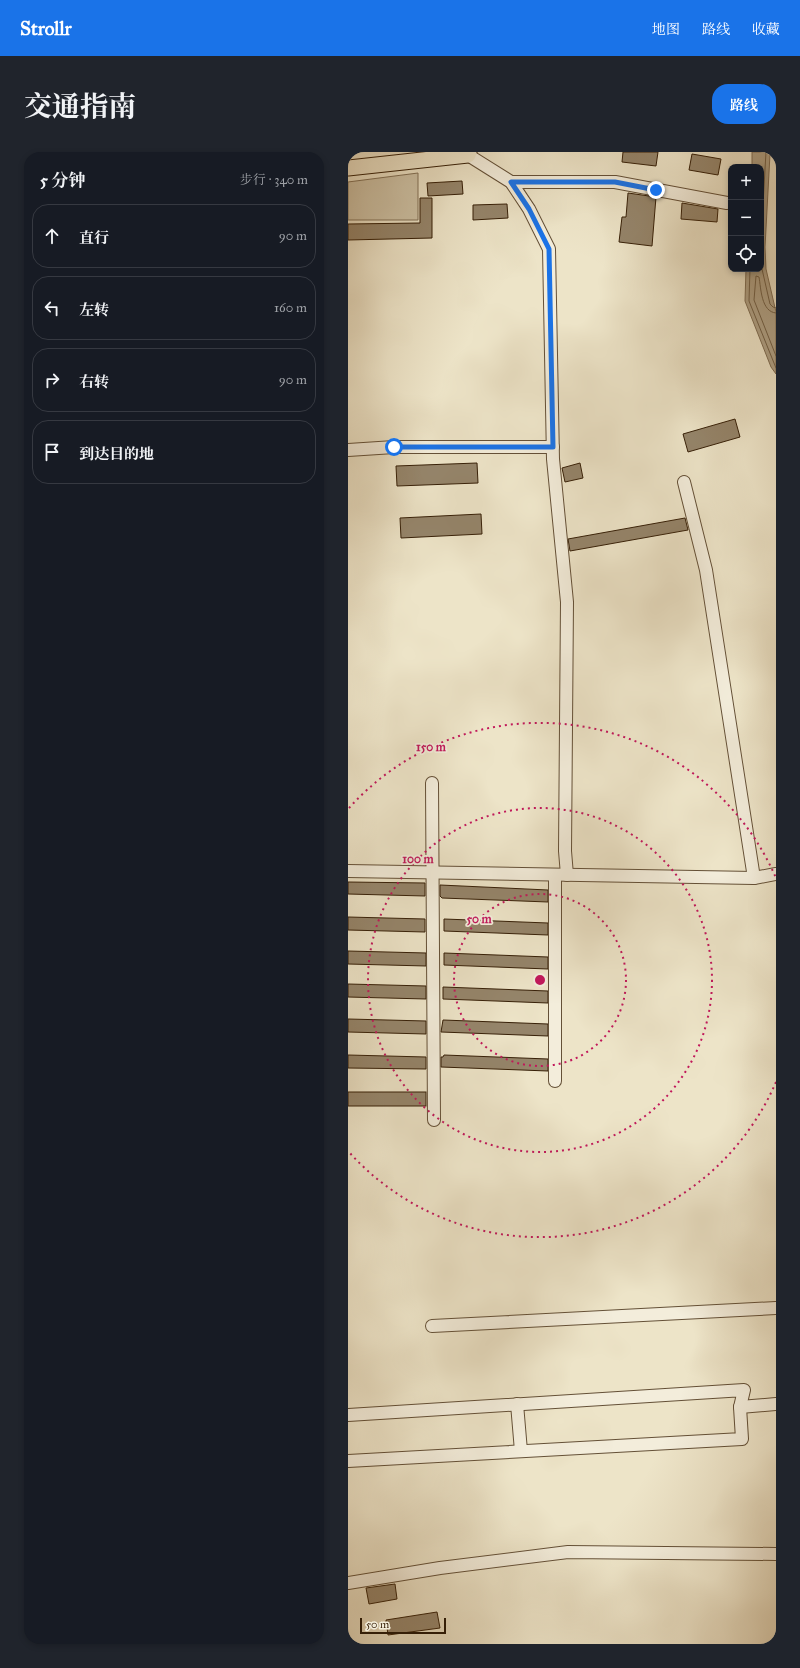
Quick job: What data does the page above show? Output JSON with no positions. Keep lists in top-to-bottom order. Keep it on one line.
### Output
{"scale_bar":"50 m","page":{"header":"Strollr","nav":["地图","路线","收藏"],"title":"交通指南","buttons":"路线","heading":["5 分钟","步行 · 340 m"],"map_buttons":["+","−"],"list":[["直行","90 m"],["左转","160 m"],["右转","90 m"],"到达目的地"],"scale":"50 m"},"rings":["150 m","100 m","50 m"]}
